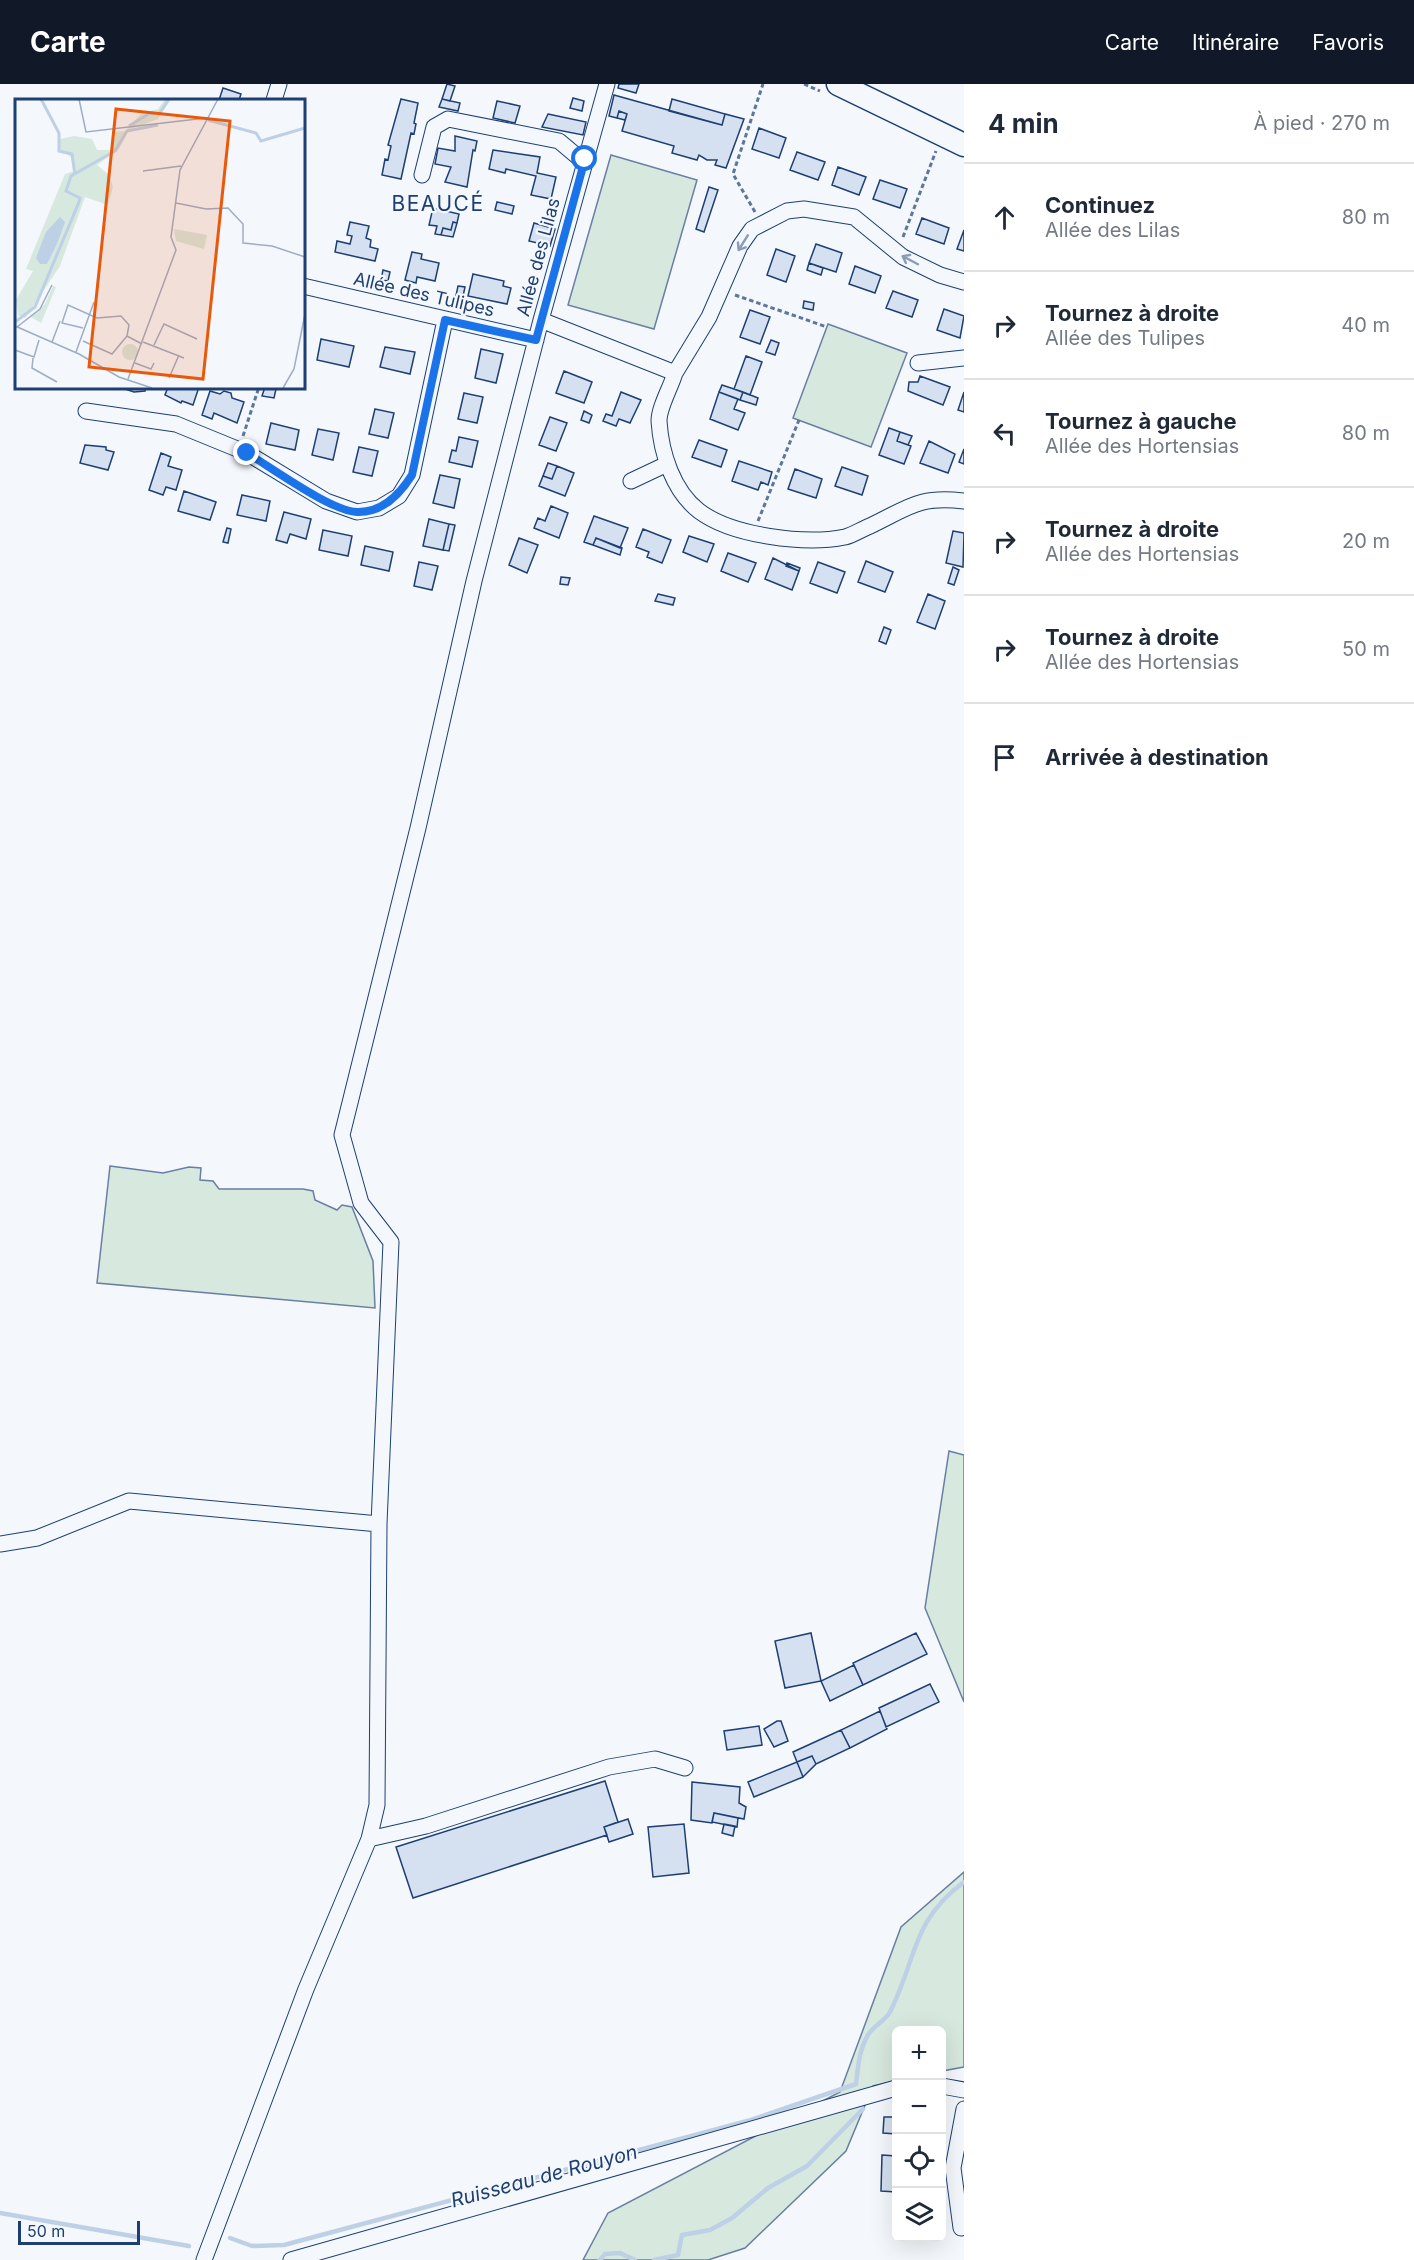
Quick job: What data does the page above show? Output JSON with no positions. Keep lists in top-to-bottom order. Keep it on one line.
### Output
{"streets":{"street":["Allée des Lilas","Allée des Tulipes"]},"crossings":[["Allée des Lilas","Allée des Tulipes"]],"districts":["BEAUCÉ"],"water":["Ruisseau de Rouyon"],"scale_bar":"50 m","page":{"header":"Carte","nav":["Carte","Itinéraire","Favoris"],"heading":["4 min","À pied · 270 m"],"list":[["Continuez","Allée des Lilas","80 m"],["Tournez à droite","Allée des Tulipes","40 m"],["Tournez à gauche","Allée des Hortensias","80 m"],["Tournez à droite","Allée des Hortensias","20 m"],["Tournez à droite","Allée des Hortensias","50 m"],"Arrivée à destination"],"map_buttons":["+","−"],"scale":"50 m"}}
